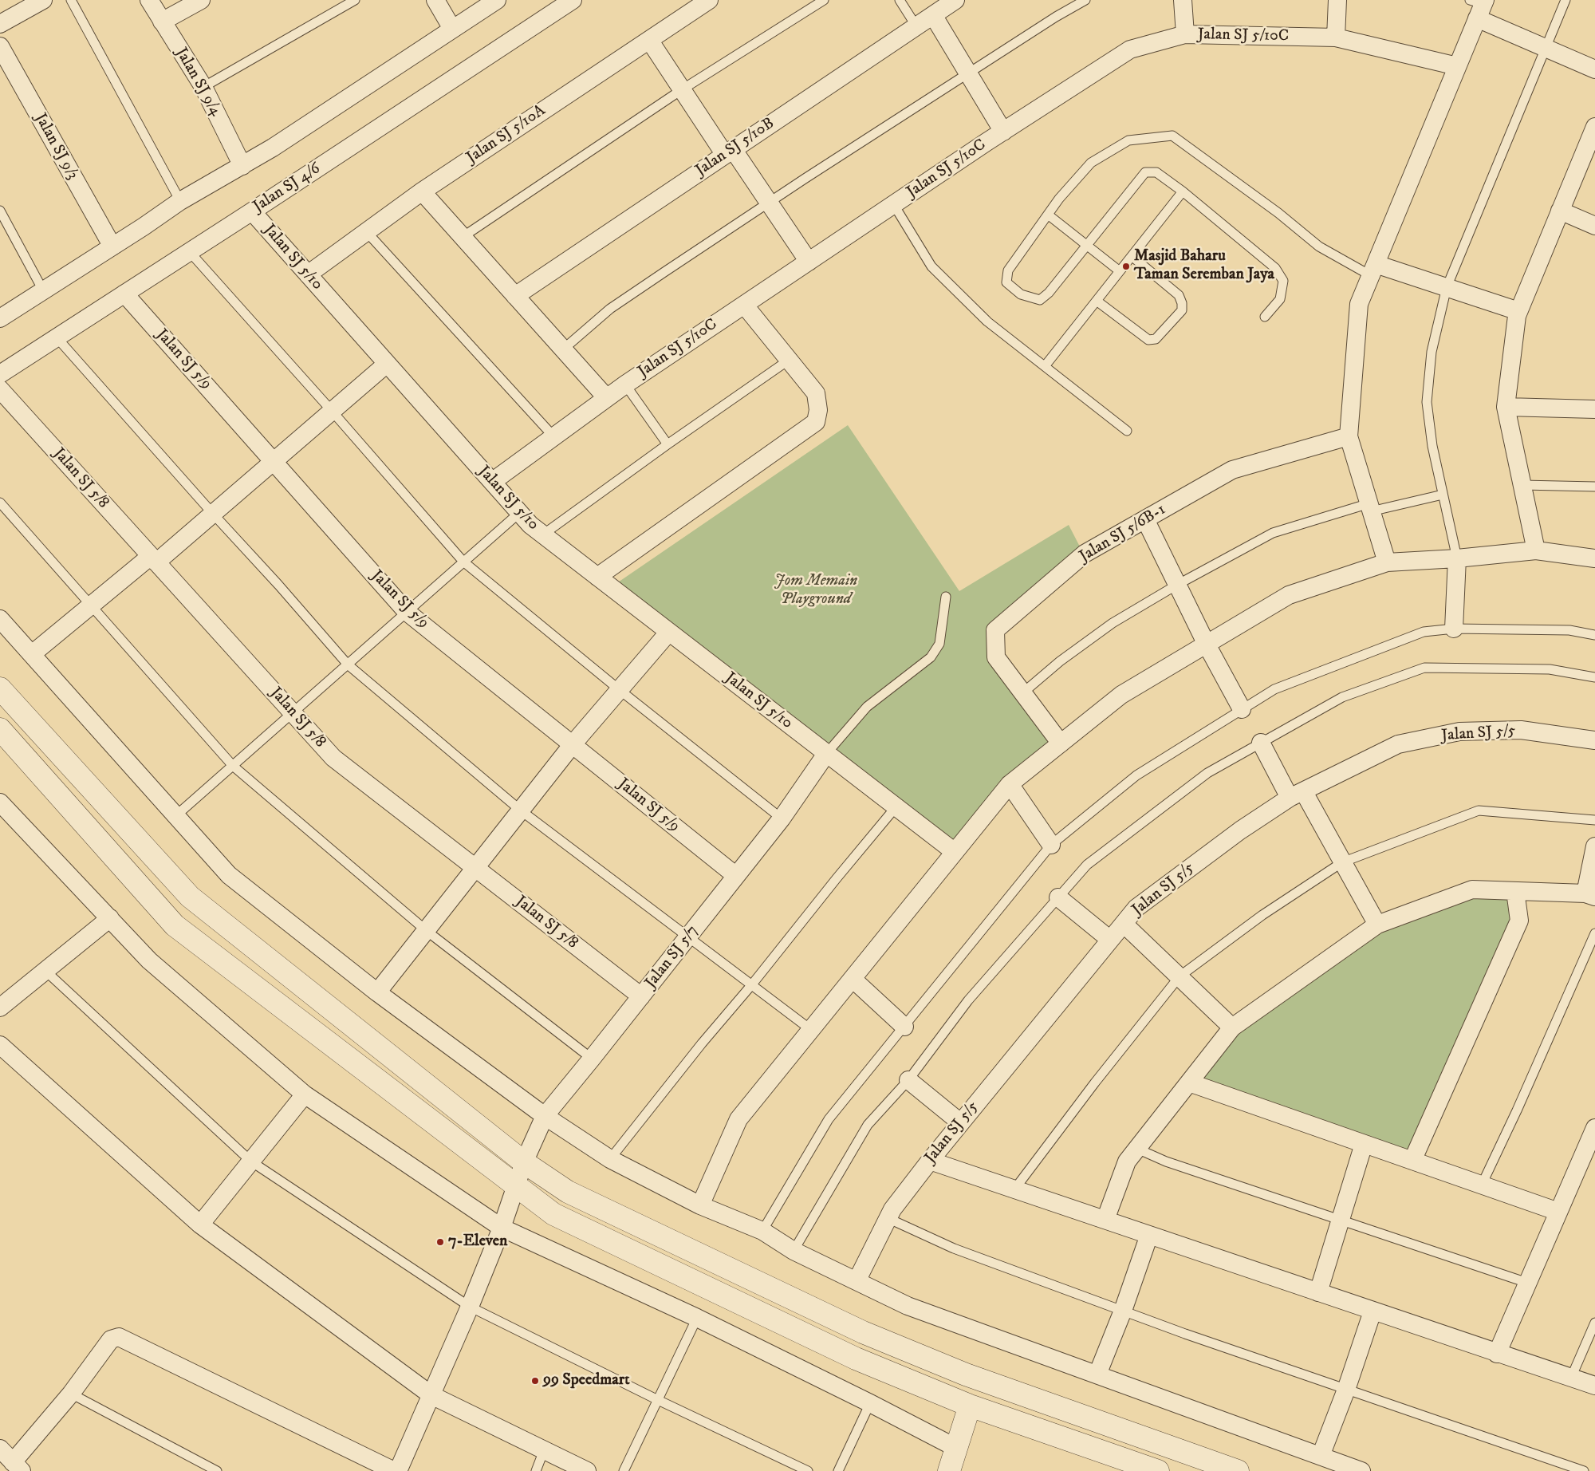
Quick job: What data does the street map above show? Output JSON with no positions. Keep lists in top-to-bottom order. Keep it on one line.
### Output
{"streets":{"street":["Jalan SJ 5/10C","Jalan SJ 9/4","Jalan SJ 5/10A","Jalan SJ 9/3","Jalan SJ 5/10B","Jalan SJ 4/6","Jalan SJ 5/10","Jalan SJ 5/9","Jalan SJ 5/8","Jalan SJ 5/6B-1","Jalan SJ 5/5","Jalan SJ 5/7"]},"crossings":[["Jalan SJ 5/10C","Jalan SJ 5/10"],["Jalan SJ 5/10A","Jalan SJ 5/10"],["Jalan SJ 4/6","Jalan SJ 5/10"],["Jalan SJ 4/6","Jalan SJ 5/9"],["Jalan SJ 5/10","Jalan SJ 5/7"],["Jalan SJ 5/9","Jalan SJ 5/7"],["Jalan SJ 5/8","Jalan SJ 5/7"]],"parks":["Jom Memain Playground"],"places":["Masjid Baharu Taman Seremban Jaya","7-Eleven","99 Speedmart"]}
